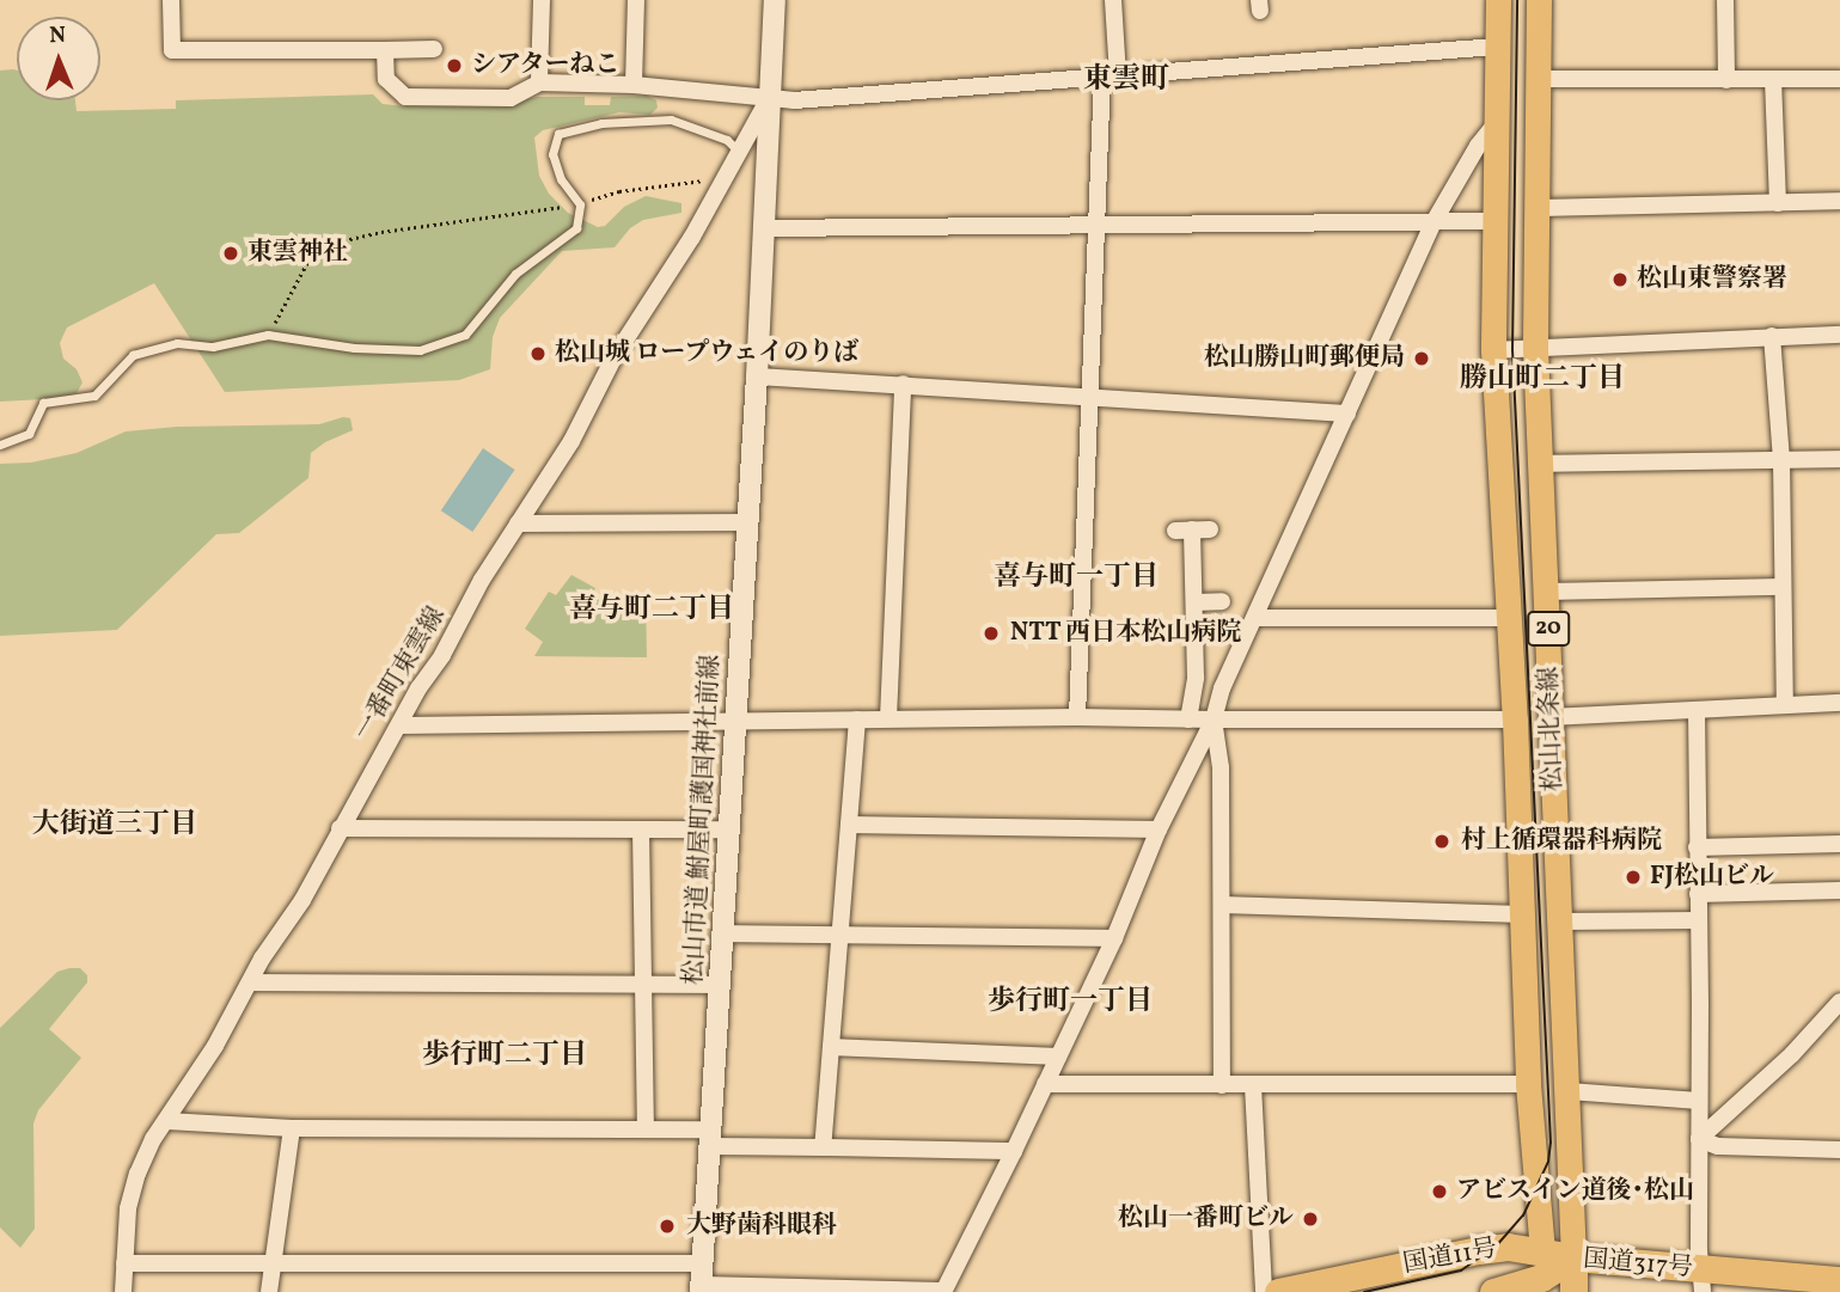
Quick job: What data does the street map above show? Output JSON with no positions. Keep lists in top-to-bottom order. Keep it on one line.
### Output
{"streets":{"highway":["国道11号","国道317号"],"main road":["20","松山北条線"],"street":["一番町東雲線","松山市道 鮒屋町護国神社前線"]},"crossings":[["一番町東雲線","松山市道 鮒屋町護国神社前線"],["松山北条線","国道11号"],["松山北条線","国道317号"],["国道11号","国道317号"]],"districts":["東雲町","勝山町二丁目","喜与町一丁目","喜与町二丁目","大街道三丁目","歩行町一丁目","歩行町二丁目"],"places":["シアターねこ","東雲神社","松山東警察署","松山城 ロープウェイのりば","松山勝山町郵便局","NTT 西日本松山病院","村上循環器科病院","FJ松山ビル","アビスイン道後･松山","松山一番町ビル","大野歯科眼科"],"north":"top"}
